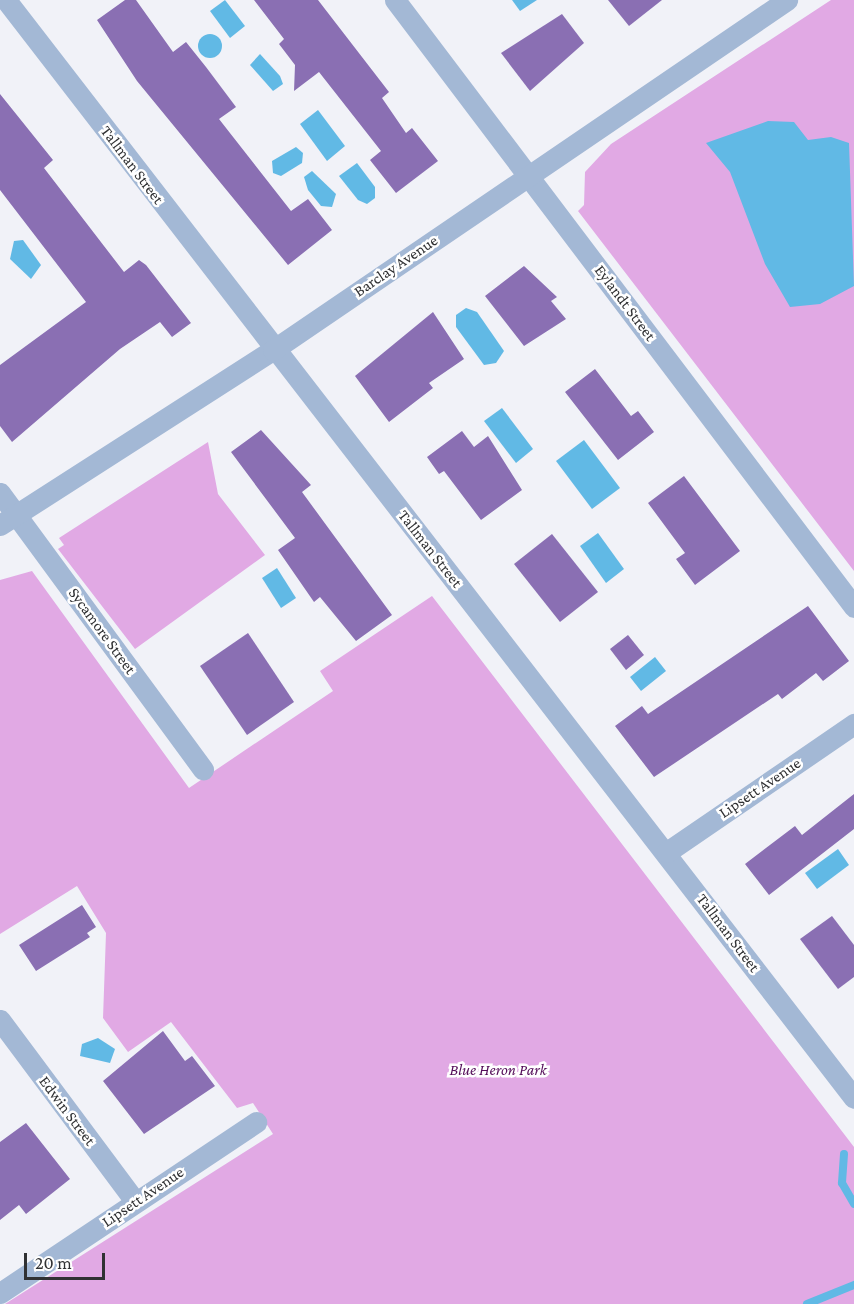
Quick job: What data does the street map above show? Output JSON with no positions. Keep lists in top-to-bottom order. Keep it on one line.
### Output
{"streets":{"street":["Tallman Street","Barclay Avenue","Eylandt Street","Sycamore Street","Lipsett Avenue","Edwin Street"]},"crossings":[["Tallman Street","Barclay Avenue"],["Tallman Street","Lipsett Avenue"],["Barclay Avenue","Eylandt Street"],["Barclay Avenue","Sycamore Street"],["Lipsett Avenue","Edwin Street"]],"parks":["Blue Heron Park"],"scale_bar":"20 m"}
